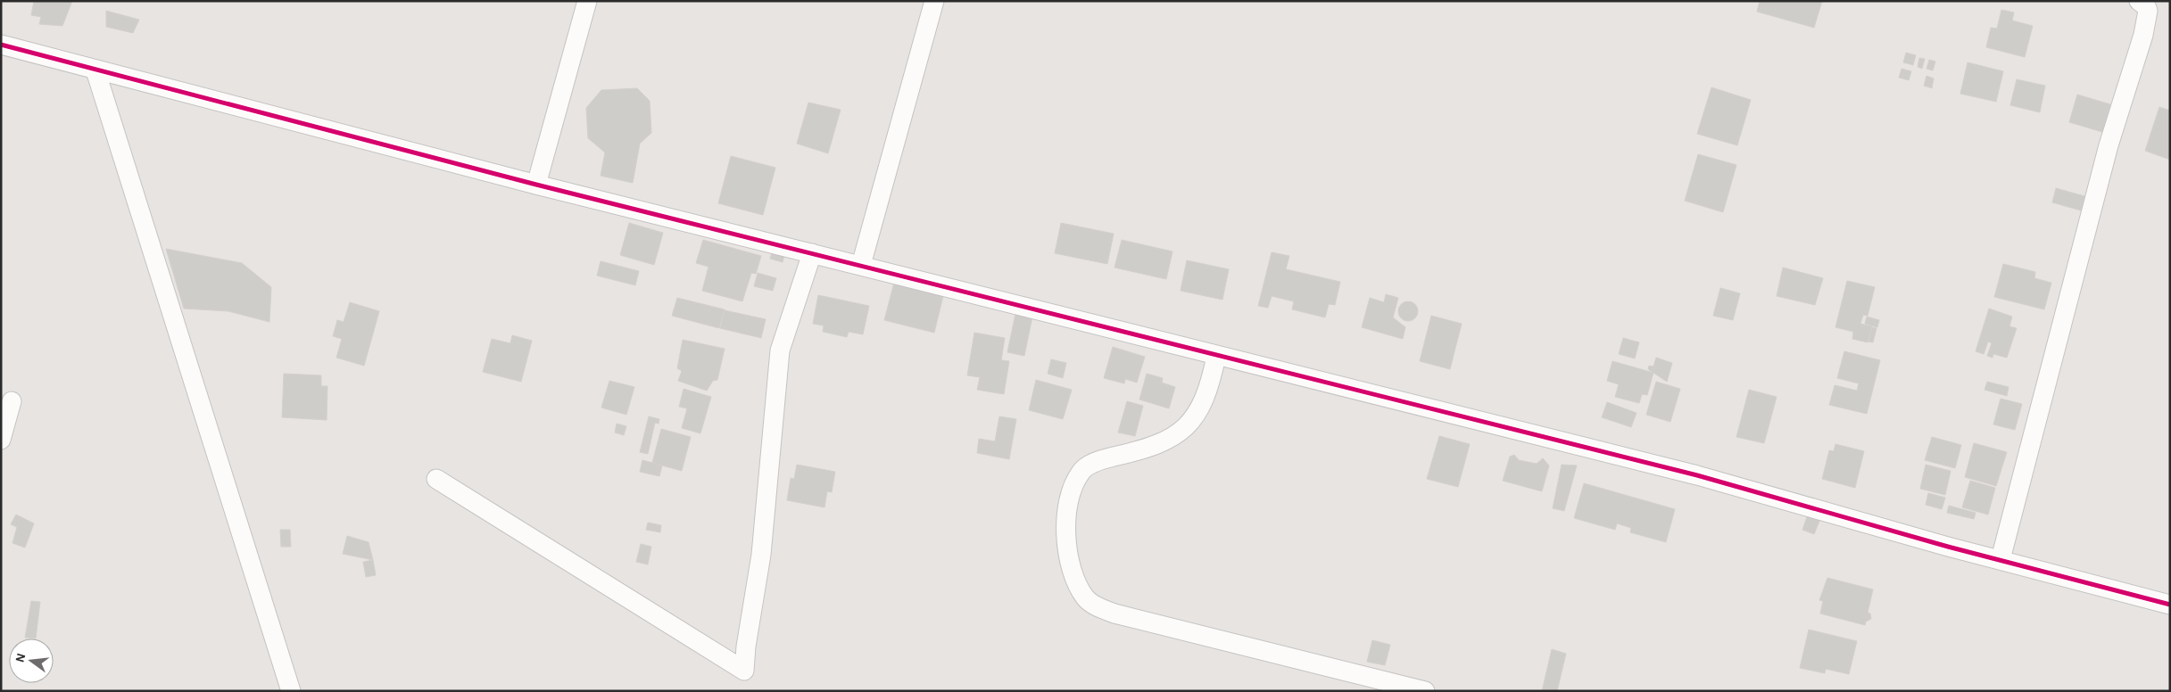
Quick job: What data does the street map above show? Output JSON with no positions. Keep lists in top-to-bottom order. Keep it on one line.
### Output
{"north":"left"}
